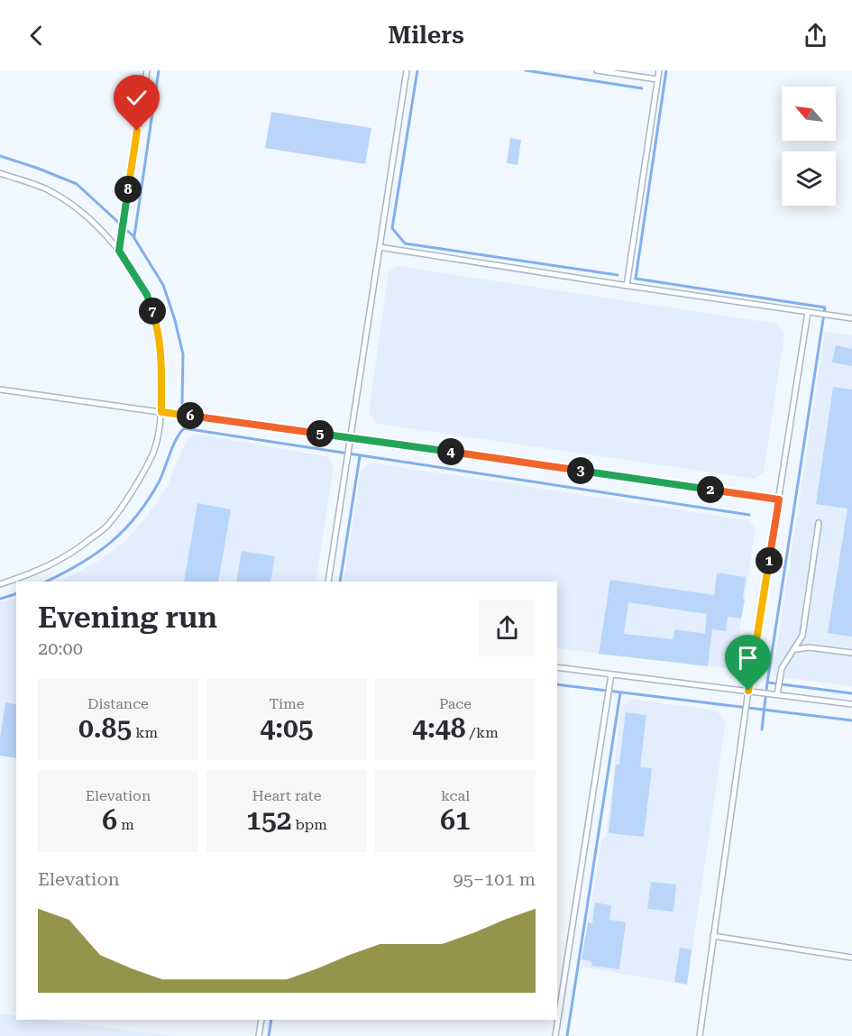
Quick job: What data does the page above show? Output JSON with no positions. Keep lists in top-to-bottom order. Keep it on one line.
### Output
{"north":"top left","page":{"header":"Milers","pins":["8","7","6","5","4","3","2","1"],"heading":["Evening run","20:00"],"stats":[["Distance","0.85 km"],["Time","4:05"],["Pace","4:48 /km"],["Elevation","6 m"],["Heart rate","152 bpm"],["kcal","61"]],"chart":["Elevation","95–101 m"]}}
